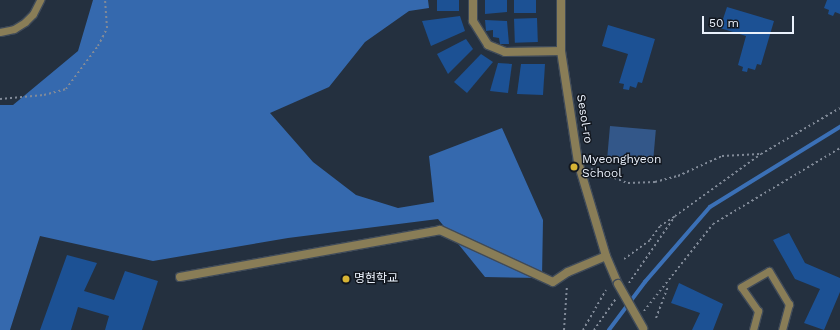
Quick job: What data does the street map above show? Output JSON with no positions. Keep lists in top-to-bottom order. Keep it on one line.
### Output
{"streets":{"street":["Sesol-ro"]},"places":["Myeonghyeon School","명현학교"],"scale_bar":"50 m"}
